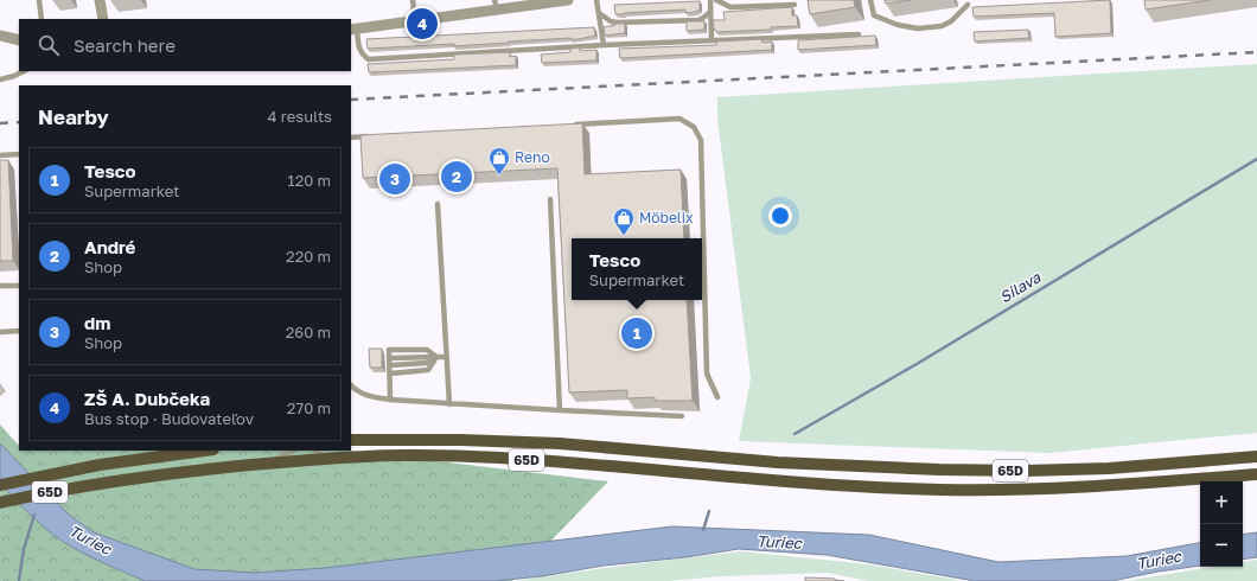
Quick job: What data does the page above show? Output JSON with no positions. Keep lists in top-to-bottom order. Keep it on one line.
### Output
{"streets":{"main road":["65D"]},"water":["Silava","Turiec"],"places":{"shop":["Reno","Möbelix"]},"page":{"pins":["4","2","3","1"],"search":"Search here","heading":["Nearby","4 results"],"list":[{"mark":"1","name":"Tesco","note":"Supermarket","value":"120 m"},{"mark":"2","name":"André","note":"Shop","value":"220 m"},{"mark":"3","name":"dm","note":"Shop","value":"260 m"},{"mark":"4","name":"ZŠ A. Dubčeka","note":"Bus stop · Budovateľov","value":"270 m"}],"popup":["Tesco","Supermarket"],"map_buttons":["+","−"]}}
